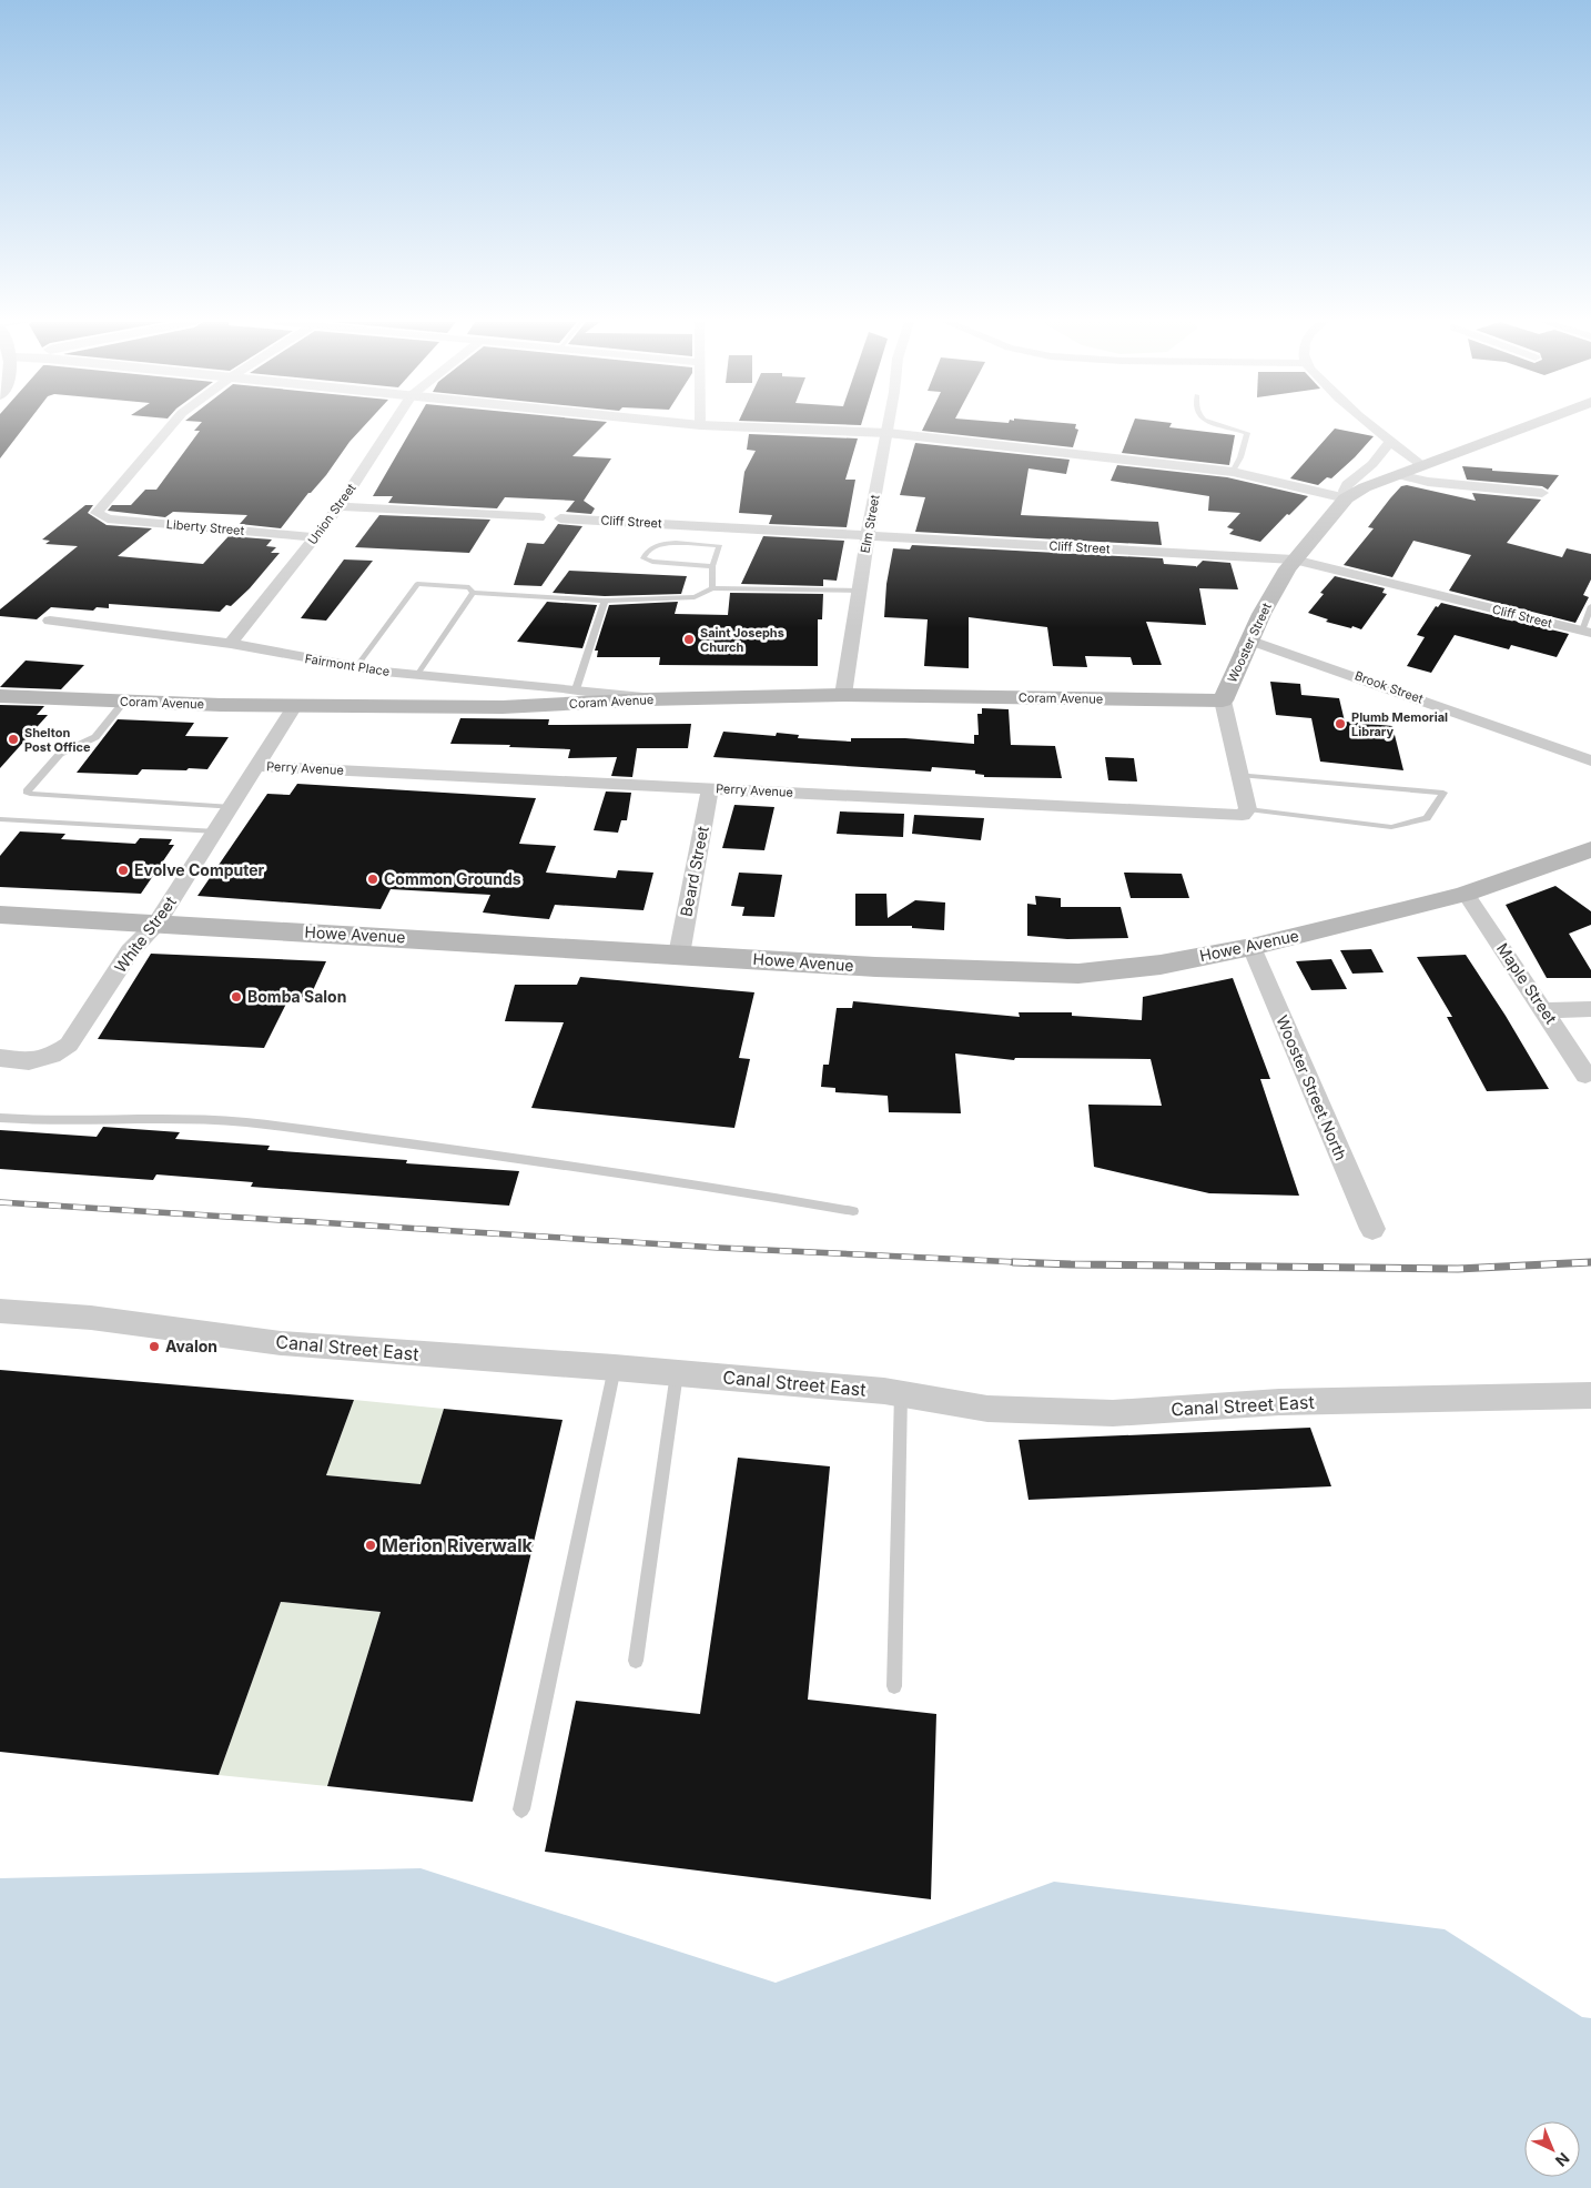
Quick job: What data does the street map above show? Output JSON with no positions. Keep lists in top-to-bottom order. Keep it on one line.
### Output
{"streets":{"main road":["Wooster Street","Coram Avenue","Howe Avenue"],"street":["Union Street","Cliff Street","Elm Street","Liberty Street","Fairmont Place","Brook Street","Perry Avenue","Beard Street","White Street","Maple Street","Wooster Street North","Canal Street East"]},"crossings":[["Union Street","Liberty Street"],["Union Street","Fairmont Place"],["Cliff Street","Elm Street"],["Cliff Street","Wooster Street"],["Elm Street","Coram Avenue"],["Wooster Street","Brook Street"],["Wooster Street","Coram Avenue"],["Wooster Street","Perry Avenue"],["Fairmont Place","Coram Avenue"],["Coram Avenue","White Street"],["Perry Avenue","Beard Street"],["Perry Avenue","White Street"],["Beard Street","Howe Avenue"],["White Street","Howe Avenue"],["Howe Avenue","Maple Street"],["Howe Avenue","Wooster Street North"]],"places":["Saint Josephs Church","Plumb Memorial Library","Shelton Post Office","Evolve Computer","Common Grounds","Bomba Salon","Avalon","Merion Riverwalk"],"north":"bottom right"}
